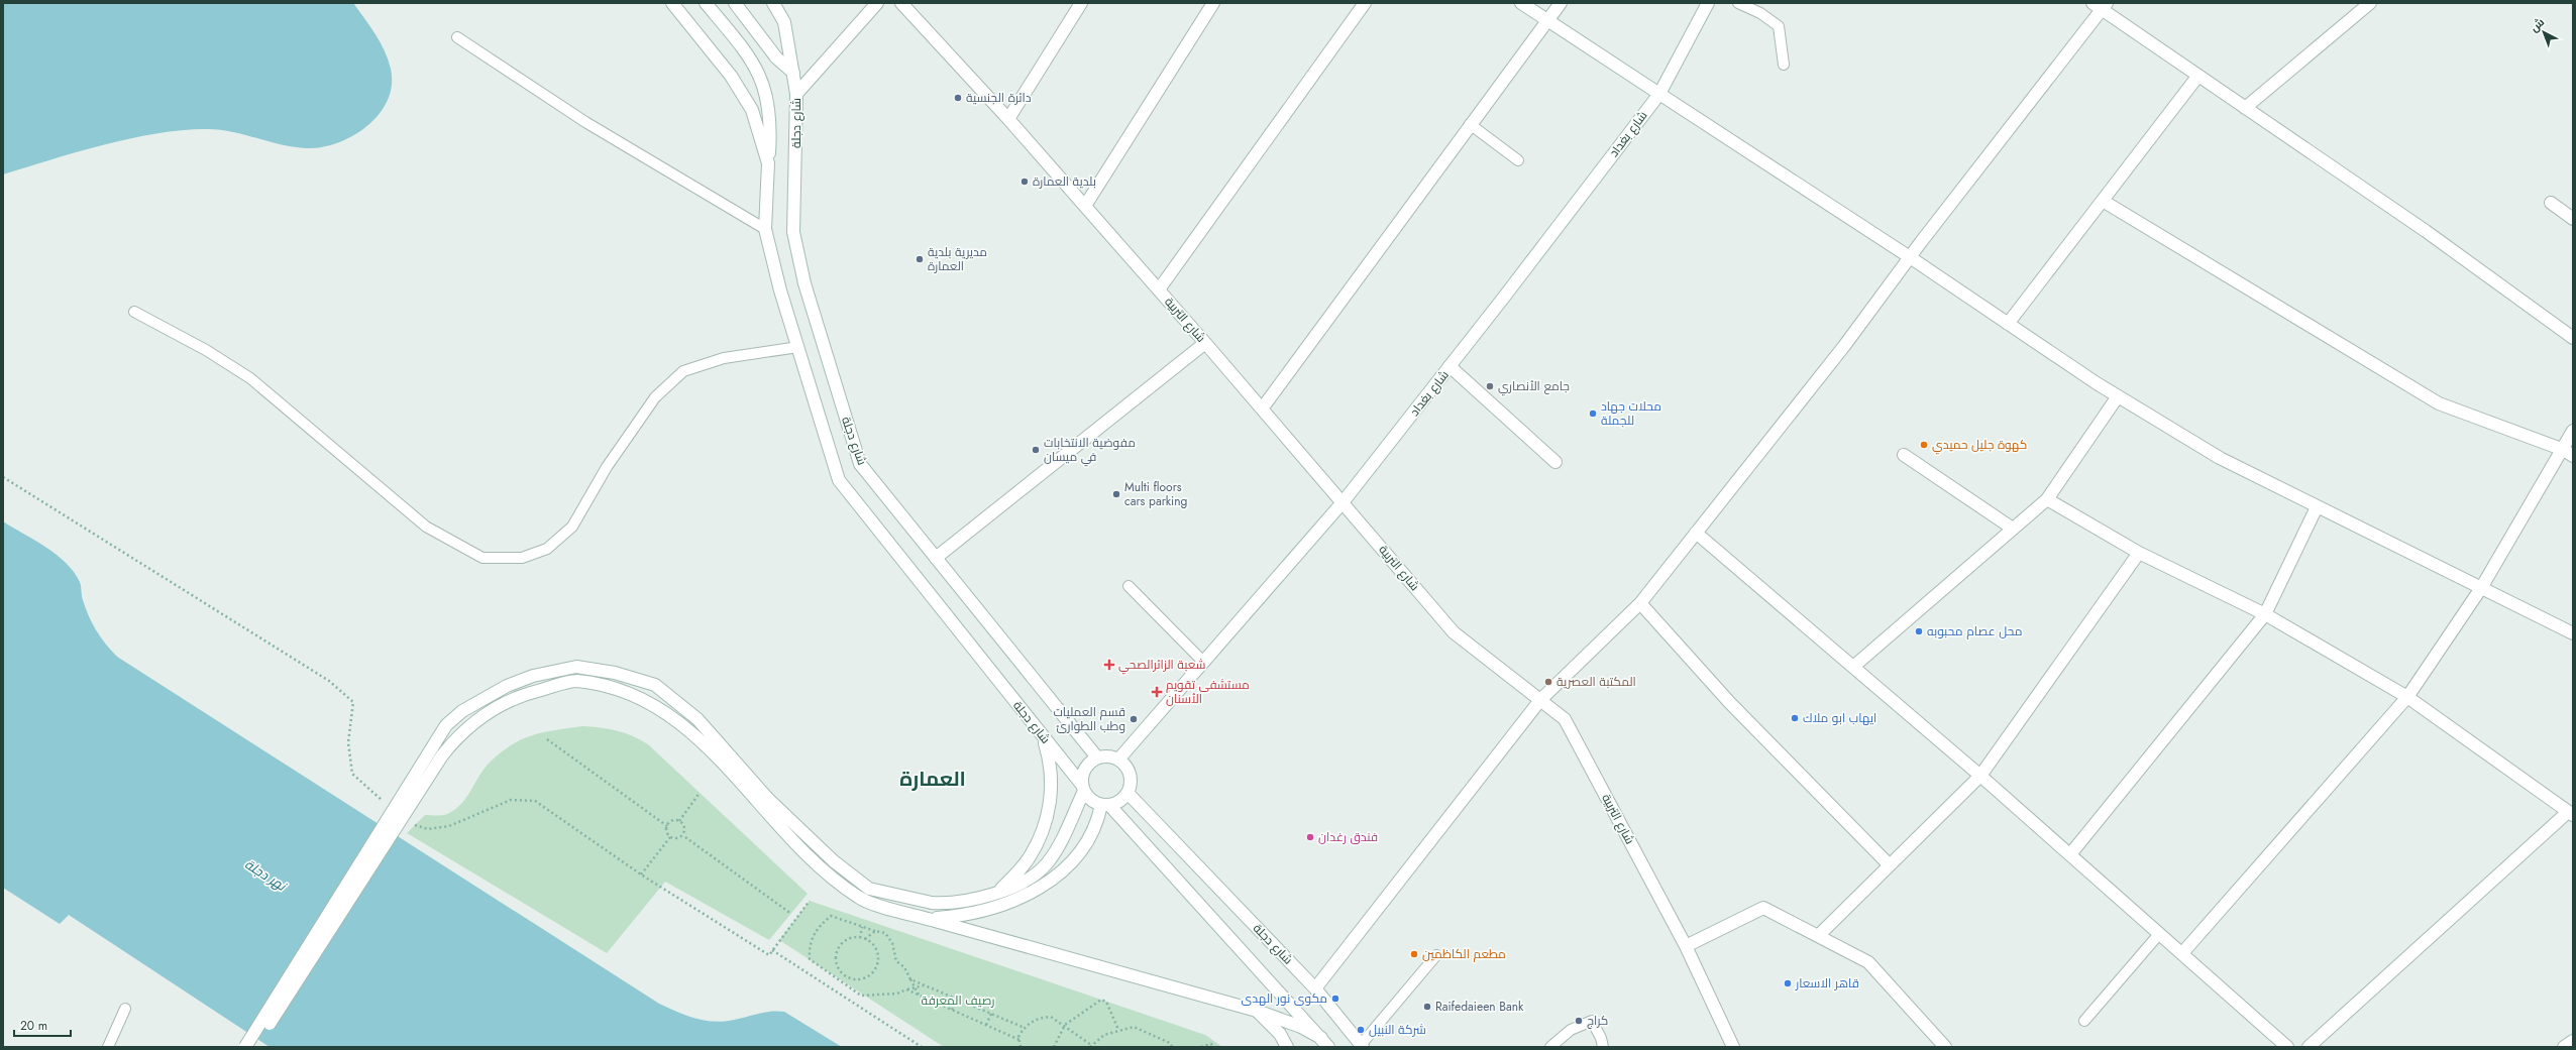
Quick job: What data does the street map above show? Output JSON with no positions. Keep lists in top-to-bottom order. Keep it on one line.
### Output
{"streets":{"street":["شارع دجلة","شارع بغداد","شارع التربية"]},"crossings":[["شارع دجلة","شارع بغداد"],["شارع بغداد","شارع التربية"]],"districts":["العمارة"],"water":["نهر دجلة"],"parks":["رصيف المعرفة"],"places":{"other":["دائرة الجنسية","بلدية العمارة","مديرية بلدية العمارة","جامع الأنصاري","محلات جهاد للجملة","كهوة جليل حميدي","مفوضية الانتخابات في ميسان","Multi floors cars parking","محل عصام محبوبه","المكتبة العصرية","ايهاب ابو ملاك","قسم العمليات وطب الطوارئ","فندق رغدان","مطعم الكاظمين","قاهر الاسعار","مكوى نور الهدى","Raifedaieen Bank","كراج","شركة النبيل"],"health":["شعبة الزائرالصحي","مستشفى تقويم الأسنان"]},"scale_bar":"20 m","north":"top left"}
